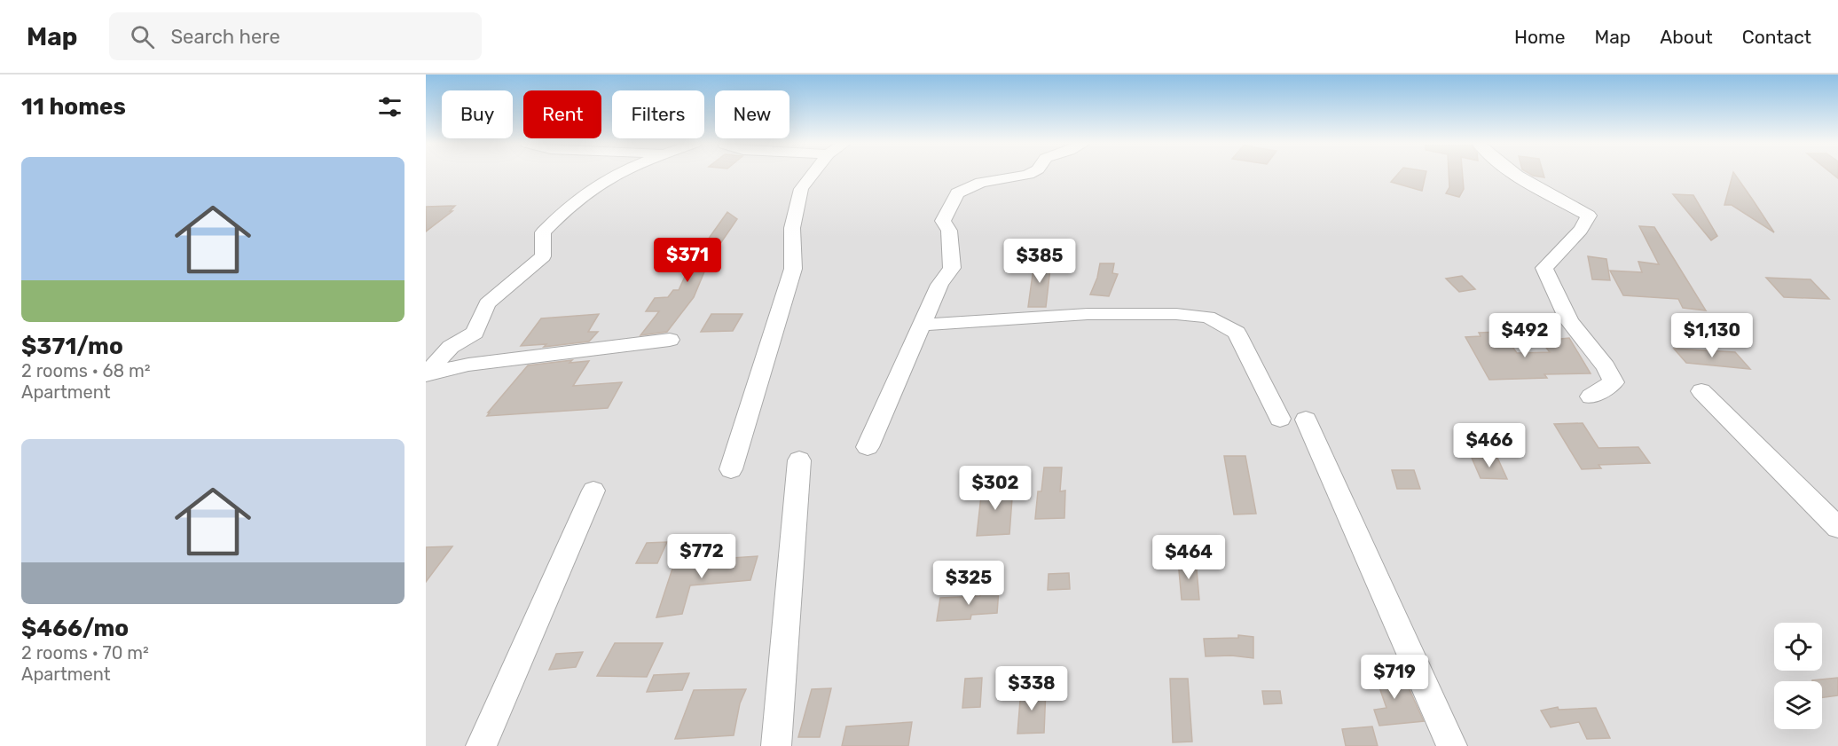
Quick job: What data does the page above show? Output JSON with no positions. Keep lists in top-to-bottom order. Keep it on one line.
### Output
{"page":{"header":"Map","search":"Search here","nav":["Home","Map","About","Contact"],"heading":"11 homes","chip":["Buy","Rent","Filters","New"],"list":[{"name":"$371/mo","note":"2 rooms · 68 m² · Apartment"},{"name":"$466/mo","note":"2 rooms · 70 m² · Apartment"}],"price":["$371","$385","$492","$1,130","$466","$302","$772","$464","$325","$719","$338"]}}
